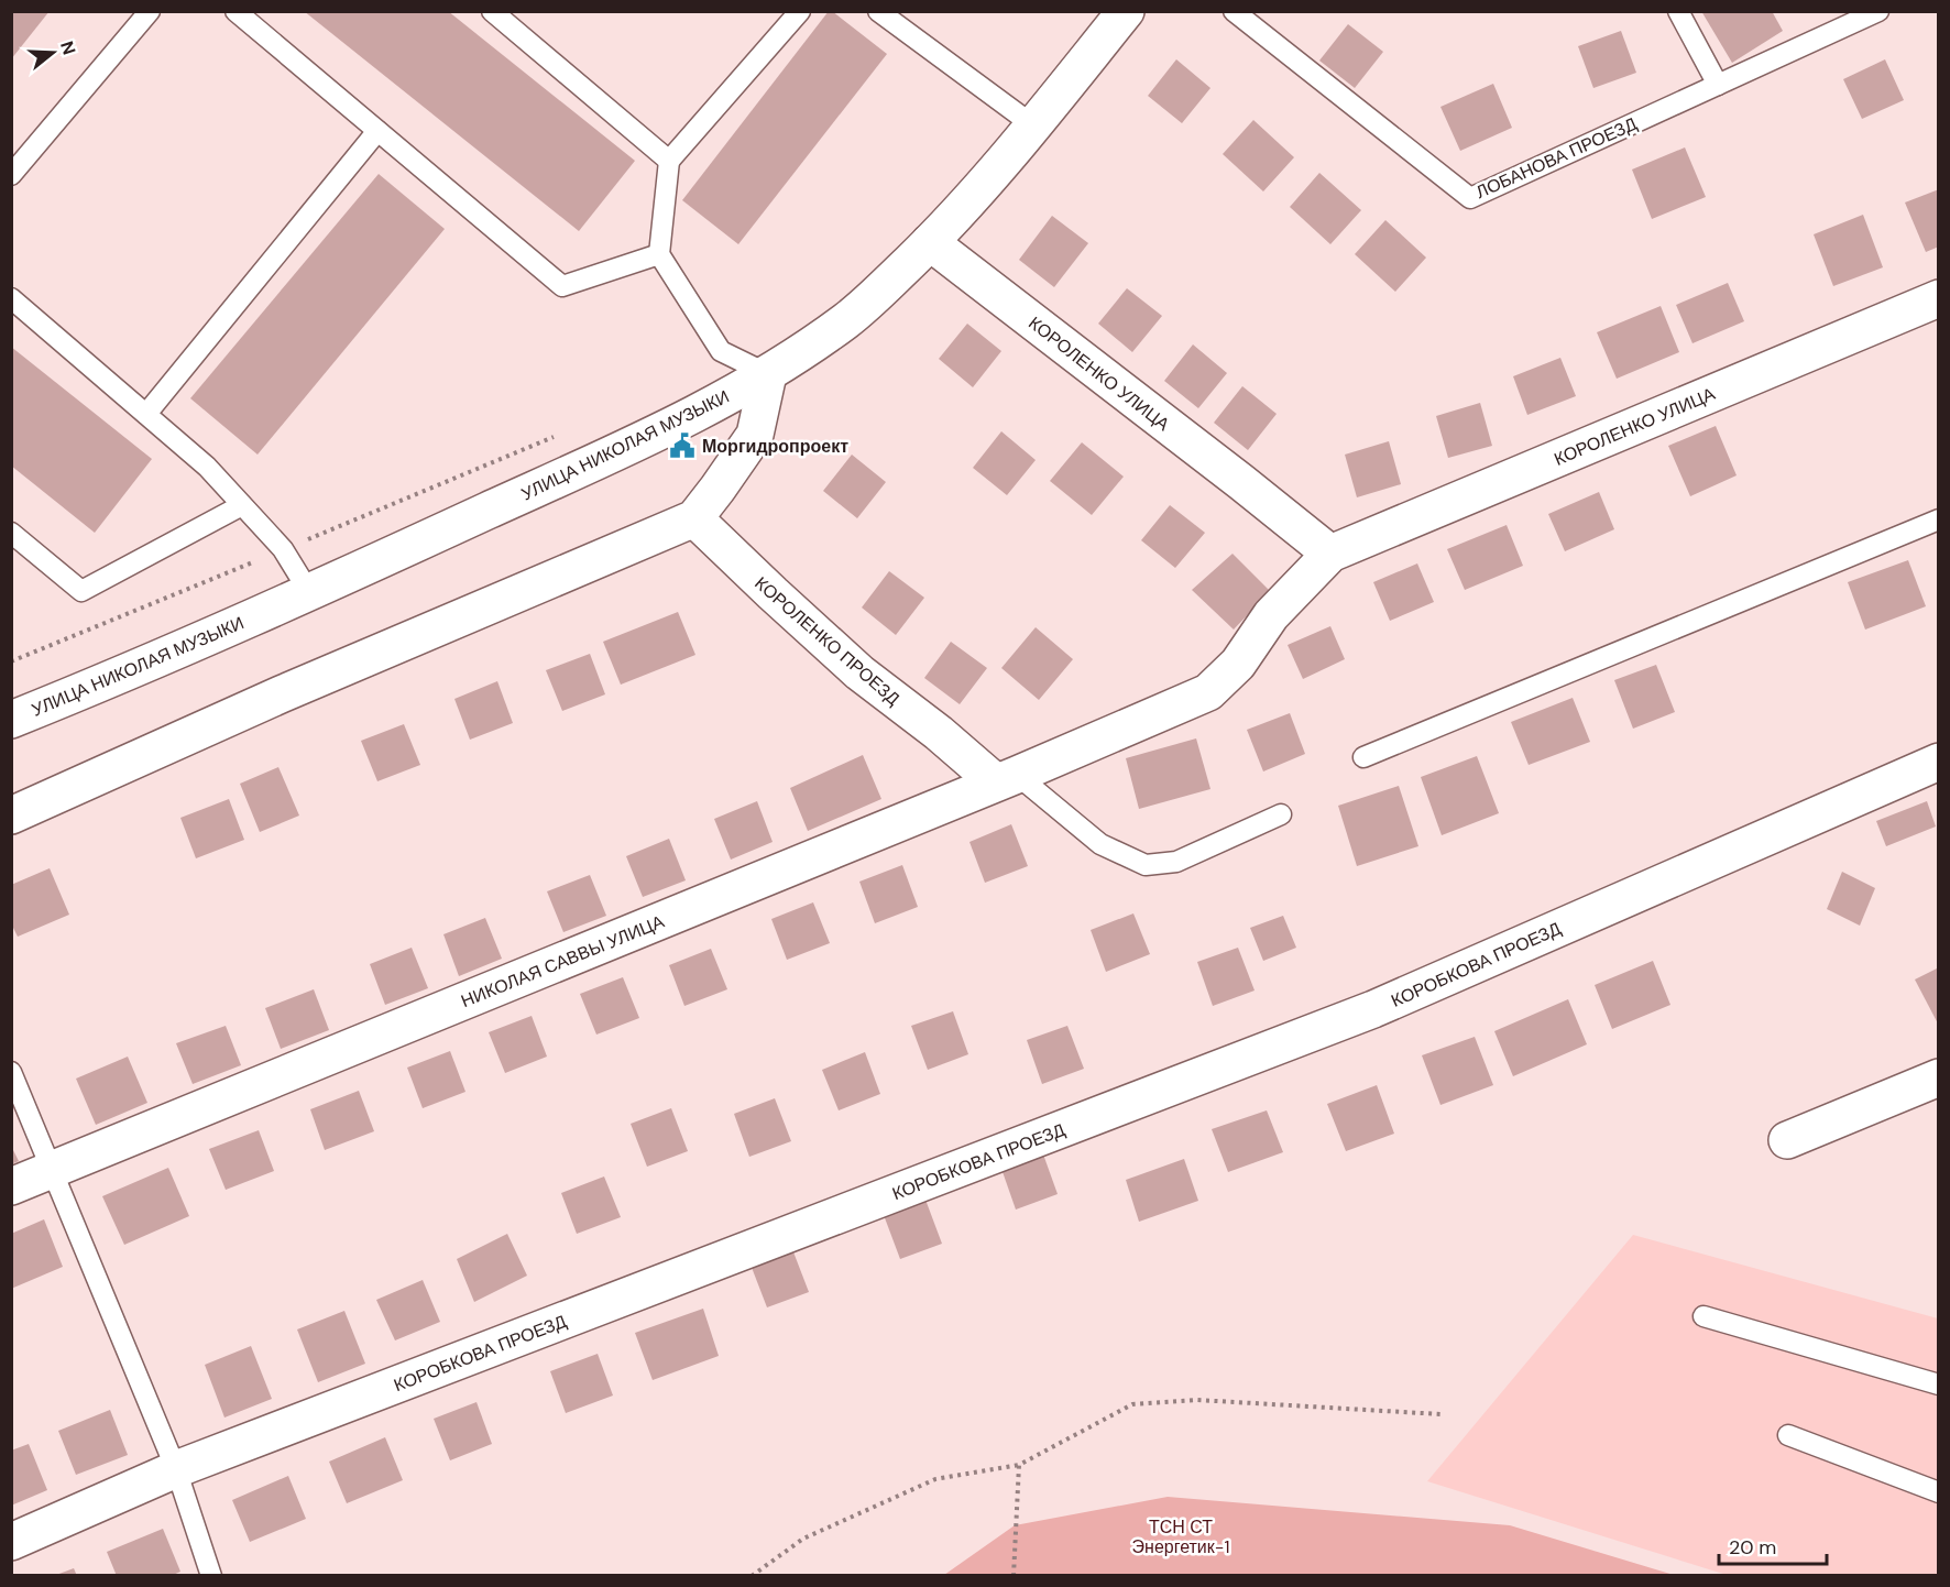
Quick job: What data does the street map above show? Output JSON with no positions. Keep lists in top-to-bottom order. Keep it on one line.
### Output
{"streets":{"street":["КОРОЛЕНКО УЛИЦА","УЛИЦА НИКОЛАЯ МУЗЫКИ","КОРОЛЕНКО ПРОЕЗД","НИКОЛАЯ САВВЫ УЛИЦА","КОРОБКОВА ПРОЕЗД"],"lane":["ЛОБАНОВА ПРОЕЗД"]},"crossings":[["КОРОЛЕНКО УЛИЦА","УЛИЦА НИКОЛАЯ МУЗЫКИ"],["КОРОЛЕНКО УЛИЦА","НИКОЛАЯ САВВЫ УЛИЦА"],["КОРОЛЕНКО ПРОЕЗД","НИКОЛАЯ САВВЫ УЛИЦА"]],"parks":["ТСН СТ Энергетик-1"],"places":{"public building":["Моргидропроект"]},"scale_bar":"20 m","north":"right"}
